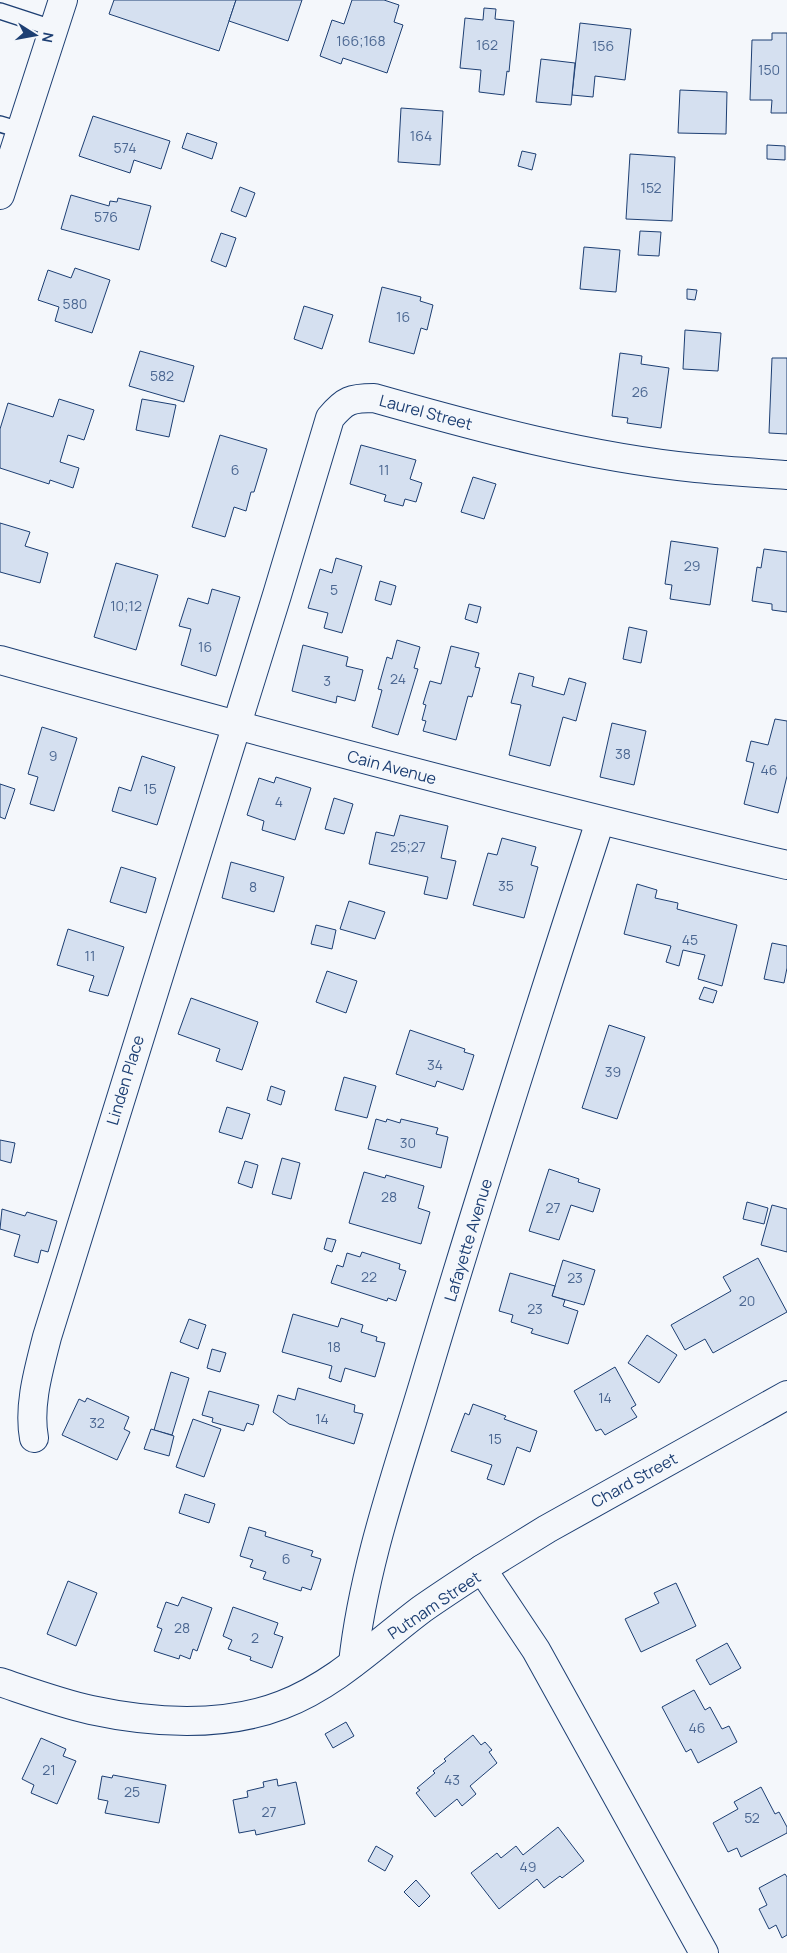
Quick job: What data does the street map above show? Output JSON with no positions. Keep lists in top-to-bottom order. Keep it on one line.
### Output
{"streets":{"street":["Laurel Street","Cain Avenue","Linden Place","Lafayette Avenue","Chard Street","Putnam Street"]},"crossings":[["Laurel Street","Cain Avenue"],["Laurel Street","Linden Place"],["Cain Avenue","Linden Place"],["Cain Avenue","Lafayette Avenue"],["Lafayette Avenue","Putnam Street"],["Chard Street","Putnam Street"]],"house_numbers":["166;168","162","156","150","164","574","152","576","580","16","582","26","6","11","29","5","10;12","16","24","3","38","9","46","15","4","25;27","35","8","45","11","34","39","30","28","27","22","23","20","23","18","14","14","32","15","6","28","2","46","21","43","25","27","52","49"],"north":"right"}
